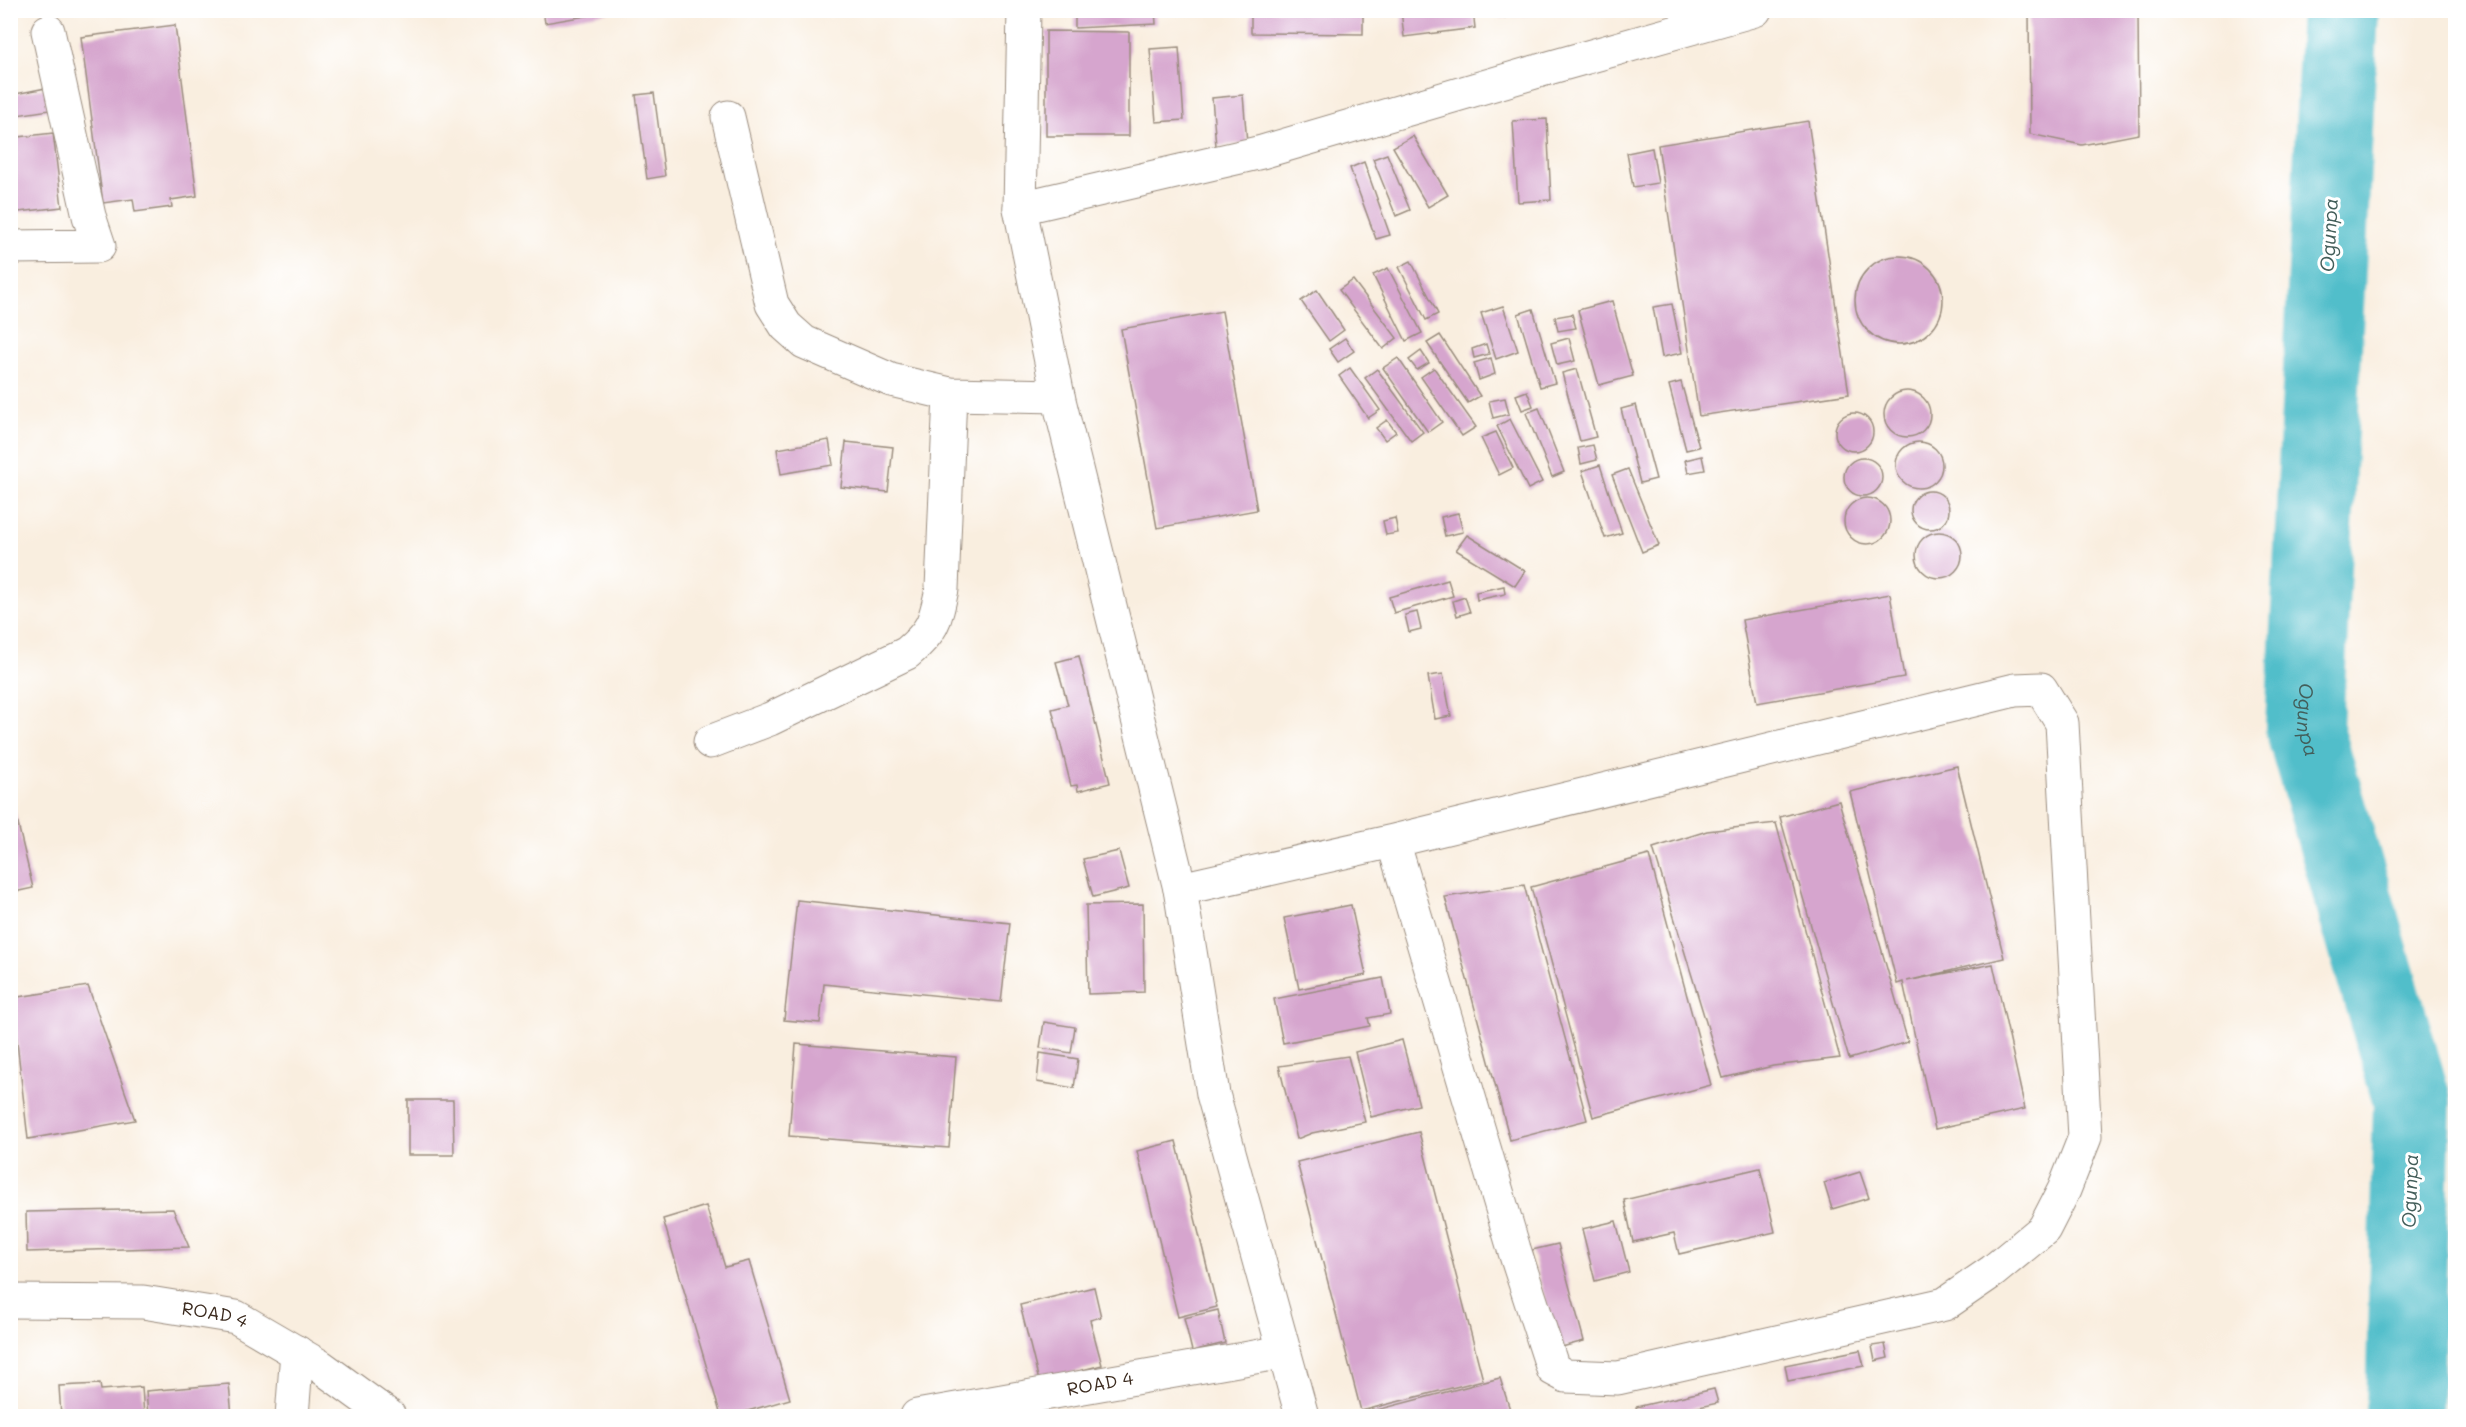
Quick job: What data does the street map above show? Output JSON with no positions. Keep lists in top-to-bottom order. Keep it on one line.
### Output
{"streets":{"street":["ROAD 4"]},"water":["Ogunpa"]}
